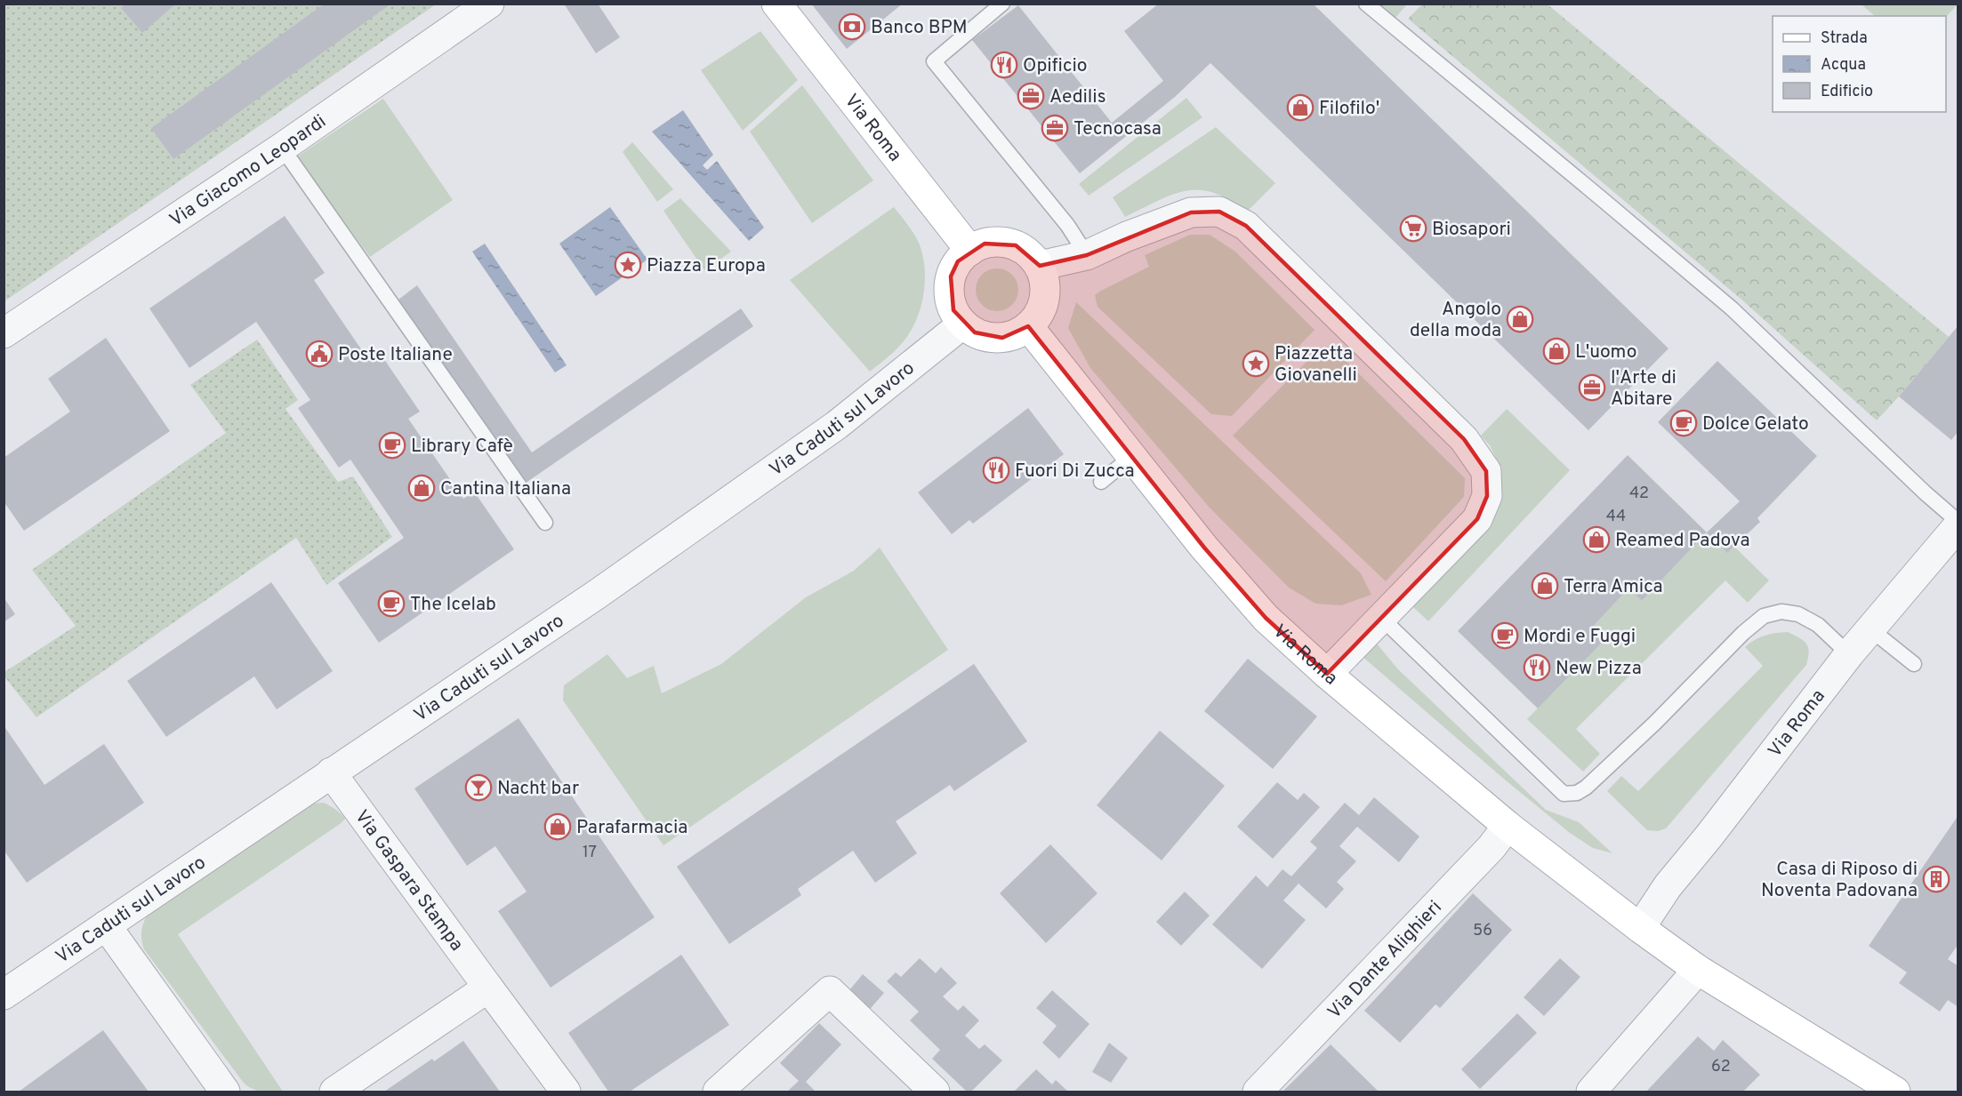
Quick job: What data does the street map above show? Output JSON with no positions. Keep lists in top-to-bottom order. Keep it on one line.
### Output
{"streets":{"street":["Via Roma","Via Giacomo Leopardi","Via Caduti sul Lavoro","Via Gaspara Stampa","Via Dante Alighieri"]},"crossings":[["Via Roma","Via Caduti sul Lavoro"],["Via Roma","Via Dante Alighieri"],["Via Caduti sul Lavoro","Via Gaspara Stampa"]],"places":{"bank":["Banco BPM"],"restaurant":["Opificio","Fuori Di Zucca","New Pizza"],"office":["Aedilis","Tecnocasa","l'Arte di Abitare"],"shop":["Filofilo'","Angolo della moda","L'uomo","Cantina Italiana","Reamed Padova","Terra Amica","Parafarmacia"],"supermarket":["Biosapori"],"place":["Piazza Europa","Piazzetta Giovanelli"],"public building":["Poste Italiane"],"cafe":["Dolce Gelato","Library Cafè","The Icelab","Mordi e Fuggi"],"bar":["Nacht bar"],"building":["Casa di Riposo di Noventa Padovana"]},"house_numbers":["42","44","17","56","62"],"legend":["Strada","Acqua","Edificio"]}
